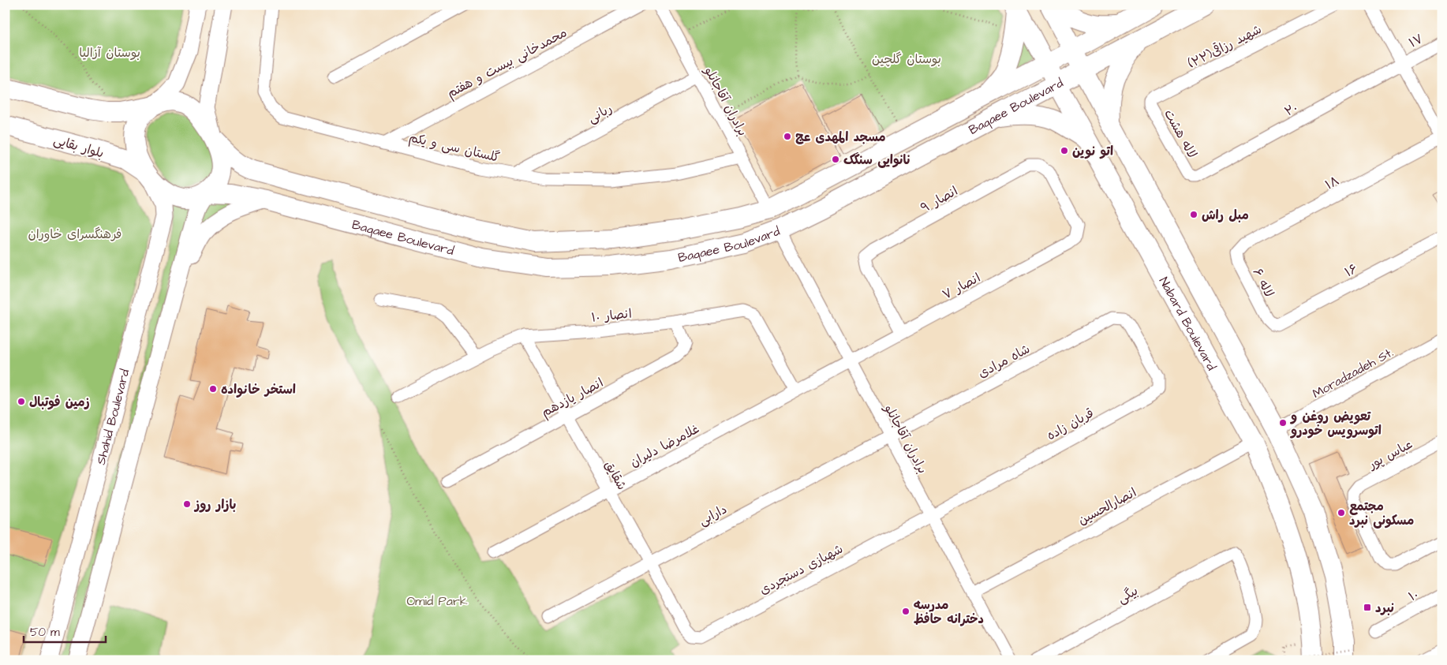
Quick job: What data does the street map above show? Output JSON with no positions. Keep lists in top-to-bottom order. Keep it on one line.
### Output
{"streets":{"main road":["Baqaee Boulevard","بلوار بقایی","Nabard Boulevard","Shahid Boulevard"],"street":["۱۷","شهید رزاقی(۲۲)","محمدخانی بیست و هفتم","برادران آقاجانلو","۲۰","ربانی","لاله هشت","گلستان سی و یکم","۱۸","انصار ۹","۱۶","لاله ۶","انصار ۷","انصار ۱۰","شاه مرادی","Moradzadeh St.","انصار یازدهم","قربان زاده","غلامرضا دلیران","عباس پور","شقایق","انصارالحسین","دارابی","شهبازی دستجردی","بیگی","۱۰"]},"crossings":[["۱۷","۲۰"],["شهید رزاقی(۲۲)","لاله هشت"],["محمدخانی بیست و هفتم","گلستان سی و یکم"],["برادران آقاجانلو","Baqaee Boulevard"],["برادران آقاجانلو","ربانی"],["برادران آقاجانلو","گلستان سی و یکم"],["برادران آقاجانلو","انصار ۷"],["برادران آقاجانلو","شاه مرادی"],["برادران آقاجانلو","قربان زاده"],["برادران آقاجانلو","غلامرضا دلیران"],["برادران آقاجانلو","انصارالحسین"],["برادران آقاجانلو","دارابی"],["برادران آقاجانلو","شهبازی دستجردی"],["Baqaee Boulevard","بلوار بقایی"],["Baqaee Boulevard","Nabard Boulevard"],["Baqaee Boulevard","Shahid Boulevard"],["۲۰","لاله هشت"],["ربانی","گلستان سی و یکم"],["بلوار بقایی","Shahid Boulevard"],["۱۸","لاله ۶"],["انصار ۹","انصار ۷"],["۱۶","لاله ۶"],["انصار ۷","غلامرضا دلیران"],["انصار ۱۰","انصار یازدهم"],["انصار ۱۰","غلامرضا دلیران"],["انصار ۱۰","شقایق"],["Nabard Boulevard","انصارالحسین"],["شاه مرادی","قربان زاده"],["شاه مرادی","دارابی"],["انصار یازدهم","شقایق"],["قربان زاده","شهبازی دستجردی"],["غلامرضا دلیران","شقایق"],["شقایق","دارابی"],["شقایق","شهبازی دستجردی"]],"parks":["بوستان آزالیا","بوستان گلچین","فرهنگسرای خاوران","Omid Park"],"places":{"other":["مسجد المهدی عج","اتو نوین","نانوایی سنگک","مبل راش","استخر خانواده","زمین فوتبال","تعویض روغن و اتوسرویس خودرو","بازار روز","مجتمع مسکونی نبرد","مدرسه دخترانه حافظ"],"transit":["نبرد"]},"scale_bar":"50 m"}
